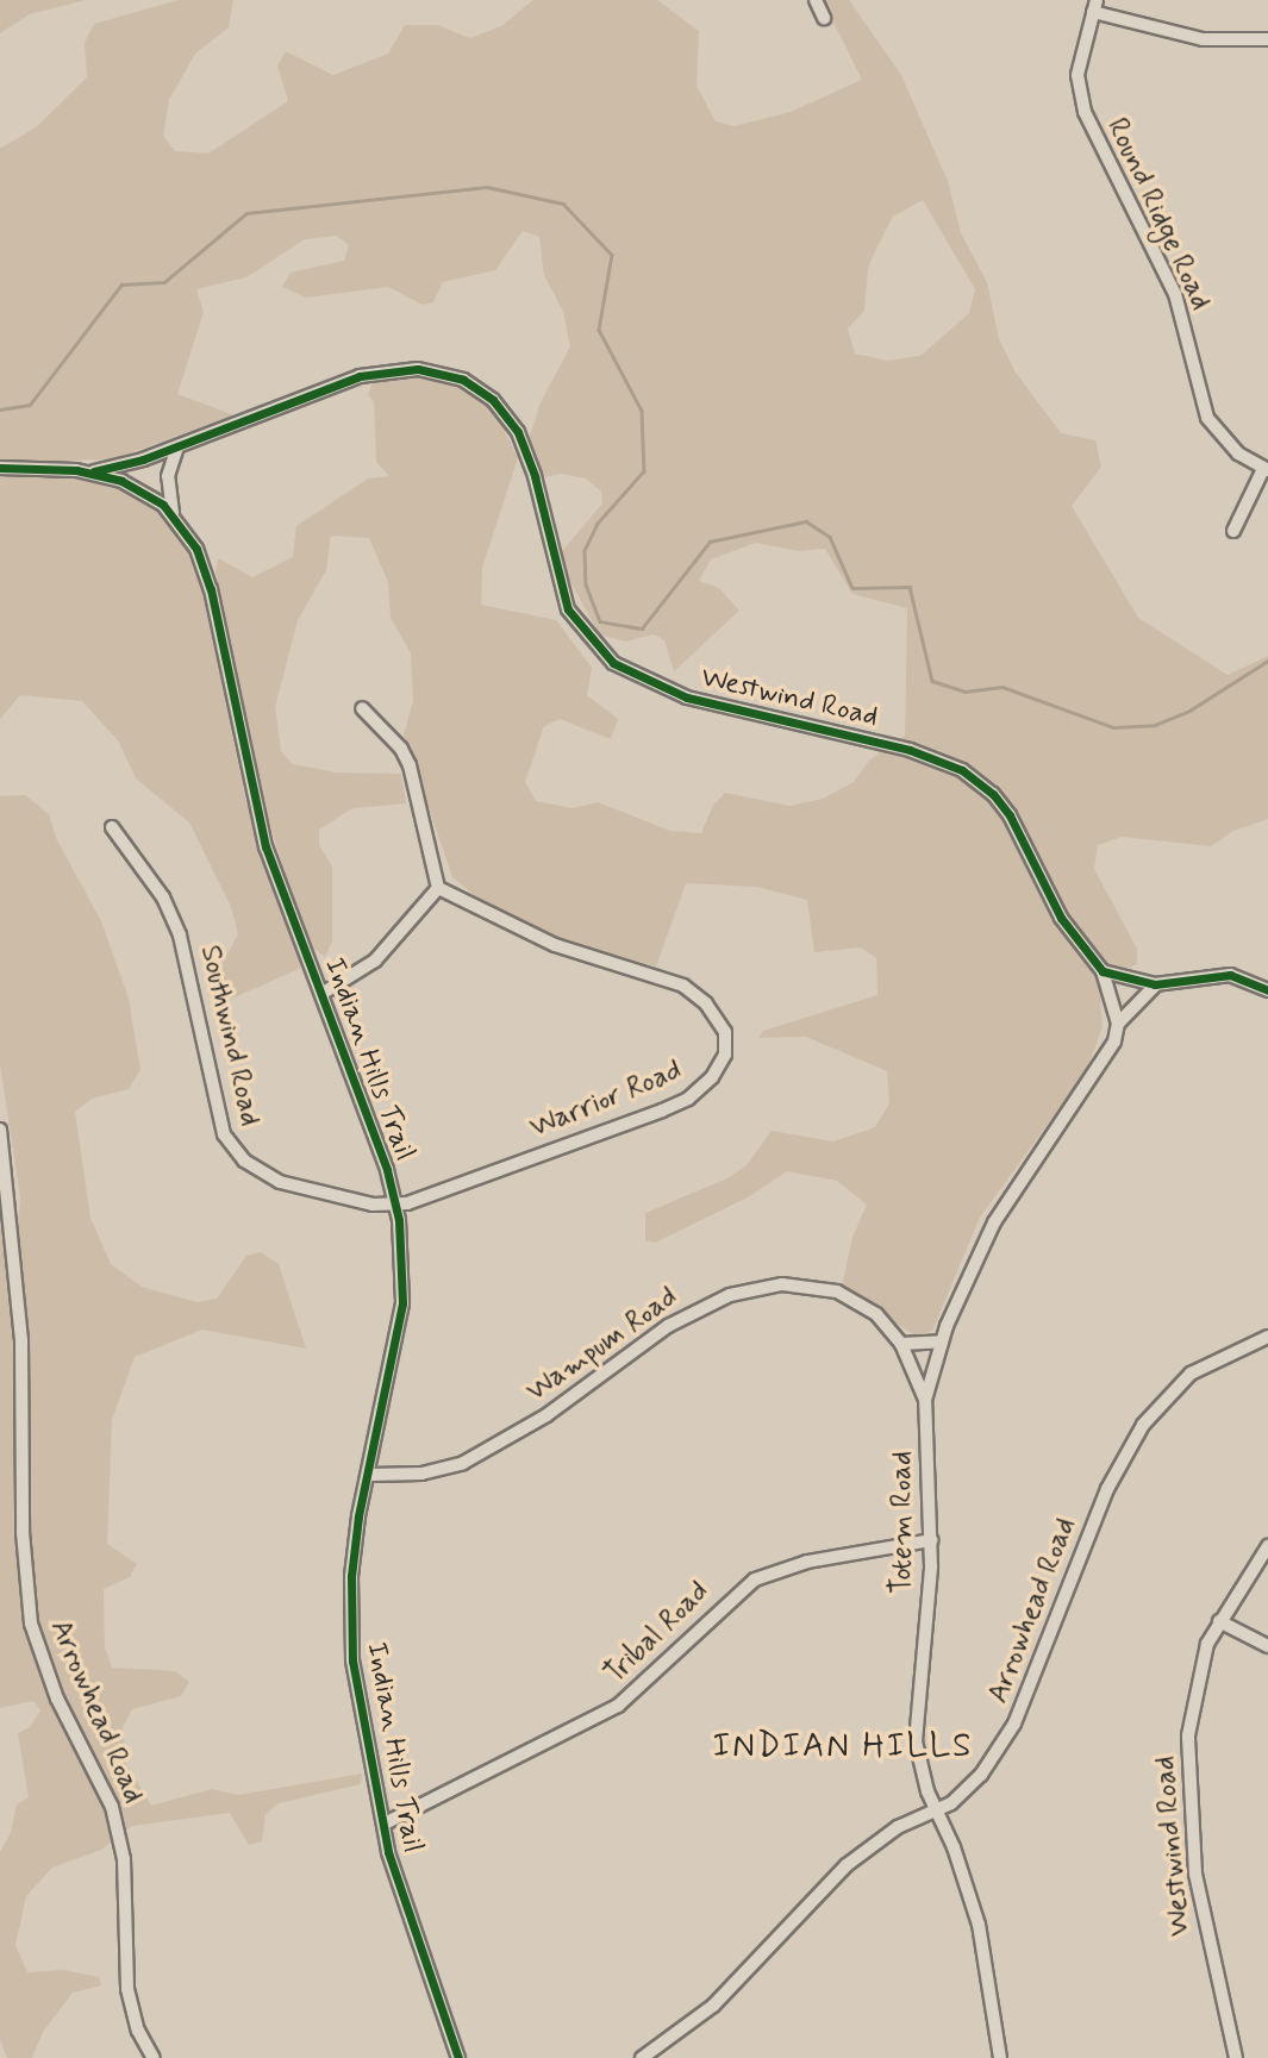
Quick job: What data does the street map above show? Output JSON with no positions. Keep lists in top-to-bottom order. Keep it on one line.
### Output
{"streets":{"street":["Round Ridge Road","Westwind Road","Southwind Road","Indian Hills Trail","Warrior Road","Wampum Road","Totem Road","Arrowhead Road","Tribal Road"]},"crossings":[["Westwind Road","Indian Hills Trail"],["Southwind Road","Indian Hills Trail"],["Southwind Road","Warrior Road"],["Indian Hills Trail","Warrior Road"],["Indian Hills Trail","Wampum Road"],["Indian Hills Trail","Tribal Road"],["Wampum Road","Totem Road"],["Totem Road","Arrowhead Road"],["Totem Road","Tribal Road"]],"districts":["INDIAN HILLS"]}
